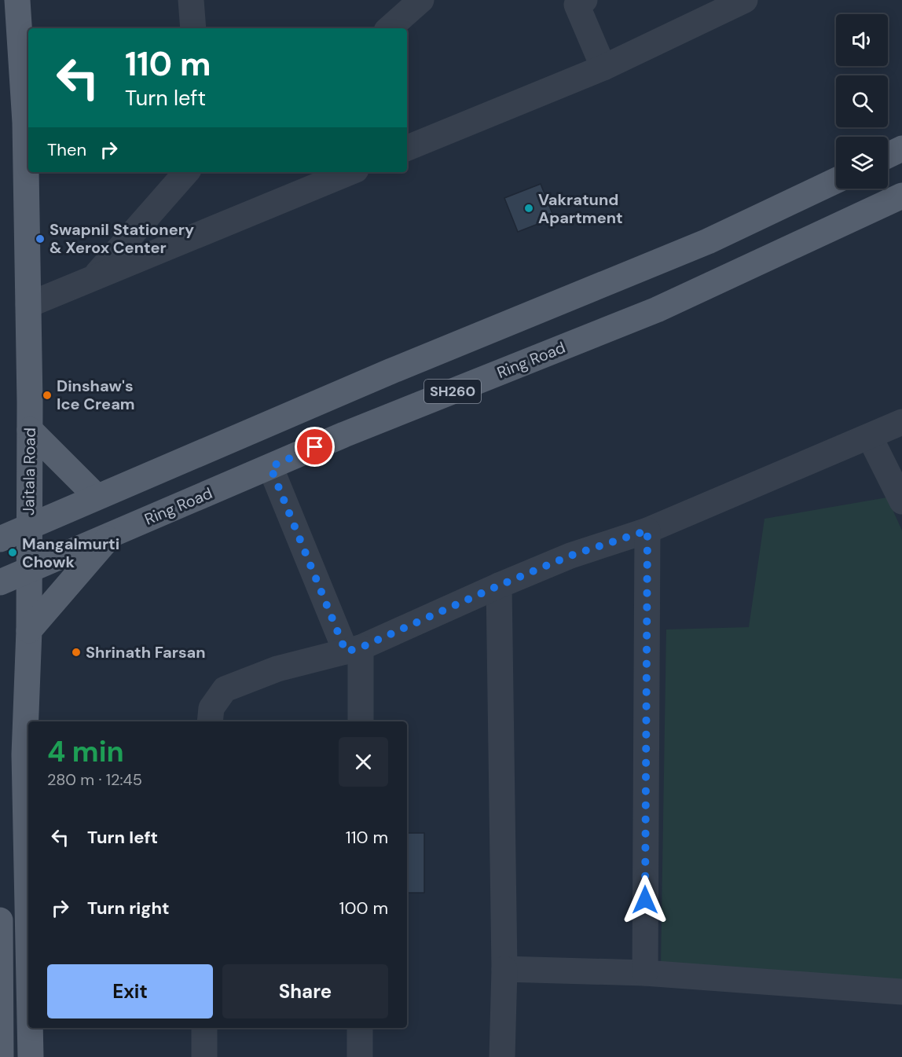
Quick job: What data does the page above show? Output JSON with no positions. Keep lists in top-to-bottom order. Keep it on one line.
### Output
{"streets":{"main road":["Ring Road","SH260","Jaitala Road"]},"crossings":[["Ring Road","Jaitala Road"],["SH260","Jaitala Road"]],"places":["Vakratund Apartment","Swapnil Stationery & Xerox Center","Dinshaw's Ice Cream","Mangalmurti Chowk","Shrinath Farsan"],"page":{"turn":["110 m","Turn left"],"then":"Then","heading":["4 min","280 m · 12:45"],"list":[{"name":"Turn left","value":"110 m"},{"name":"Turn right","value":"100 m"}],"buttons":["Exit","Share"]}}
